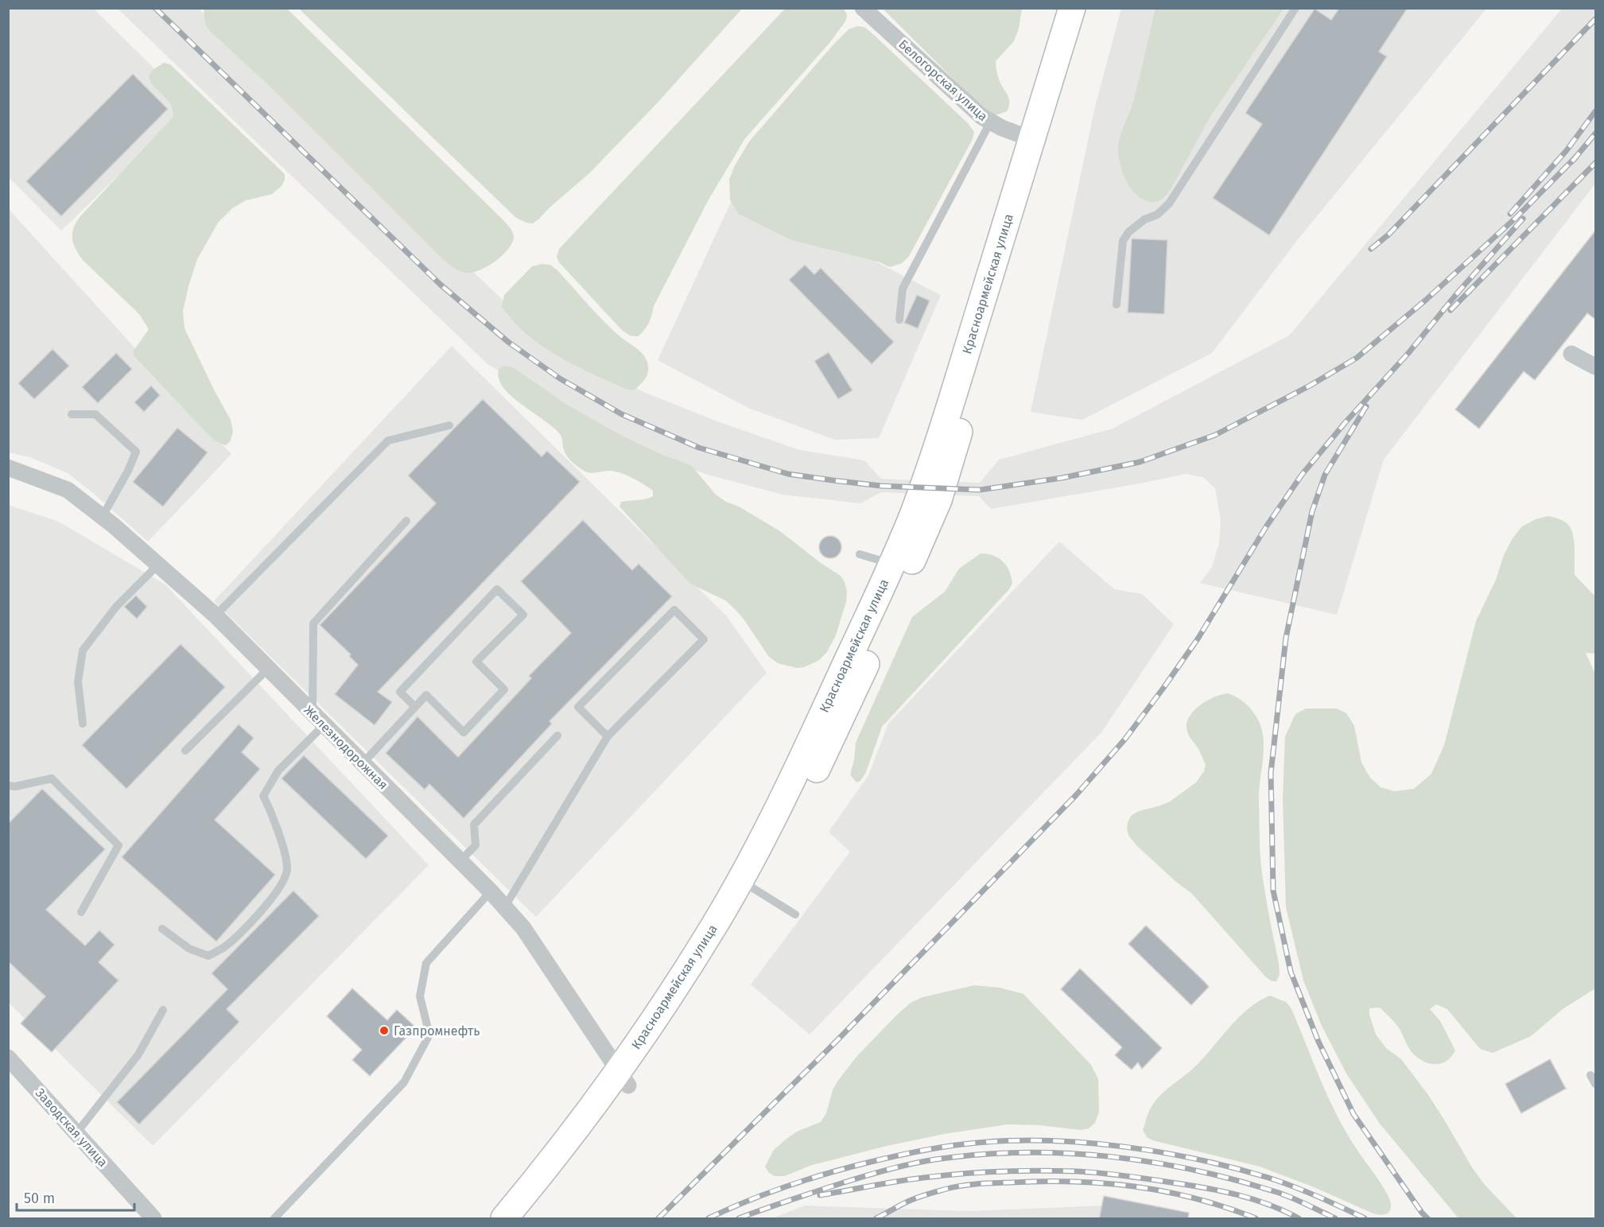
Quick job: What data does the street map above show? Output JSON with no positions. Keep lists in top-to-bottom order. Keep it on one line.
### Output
{"streets":{"main road":["Красноармейская улица"],"street":["Белогорская улица","Железнодорожная","Заводская улица"]},"crossings":[["Белогорская улица","Красноармейская улица"],["Красноармейская улица","Железнодорожная"]],"places":["Газпромнефть"],"scale_bar":"50 m"}
